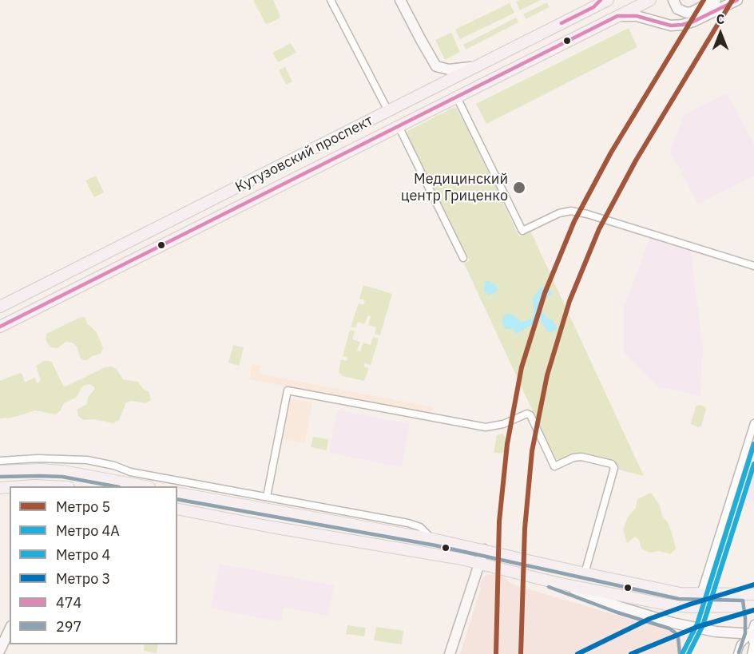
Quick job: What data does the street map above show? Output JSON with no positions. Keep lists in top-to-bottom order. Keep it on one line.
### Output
{"streets":{"main road":["Кутузовский проспект"]},"places":["Медицинский центр Гриценко"],"lines":["metro line 5","transit line 474","metro line 4А","metro line 4","transit line 297","metro line 3"],"legend":["Метро 5","Метро 4А","Метро 4","Метро 3","474","297"],"north":"top"}
